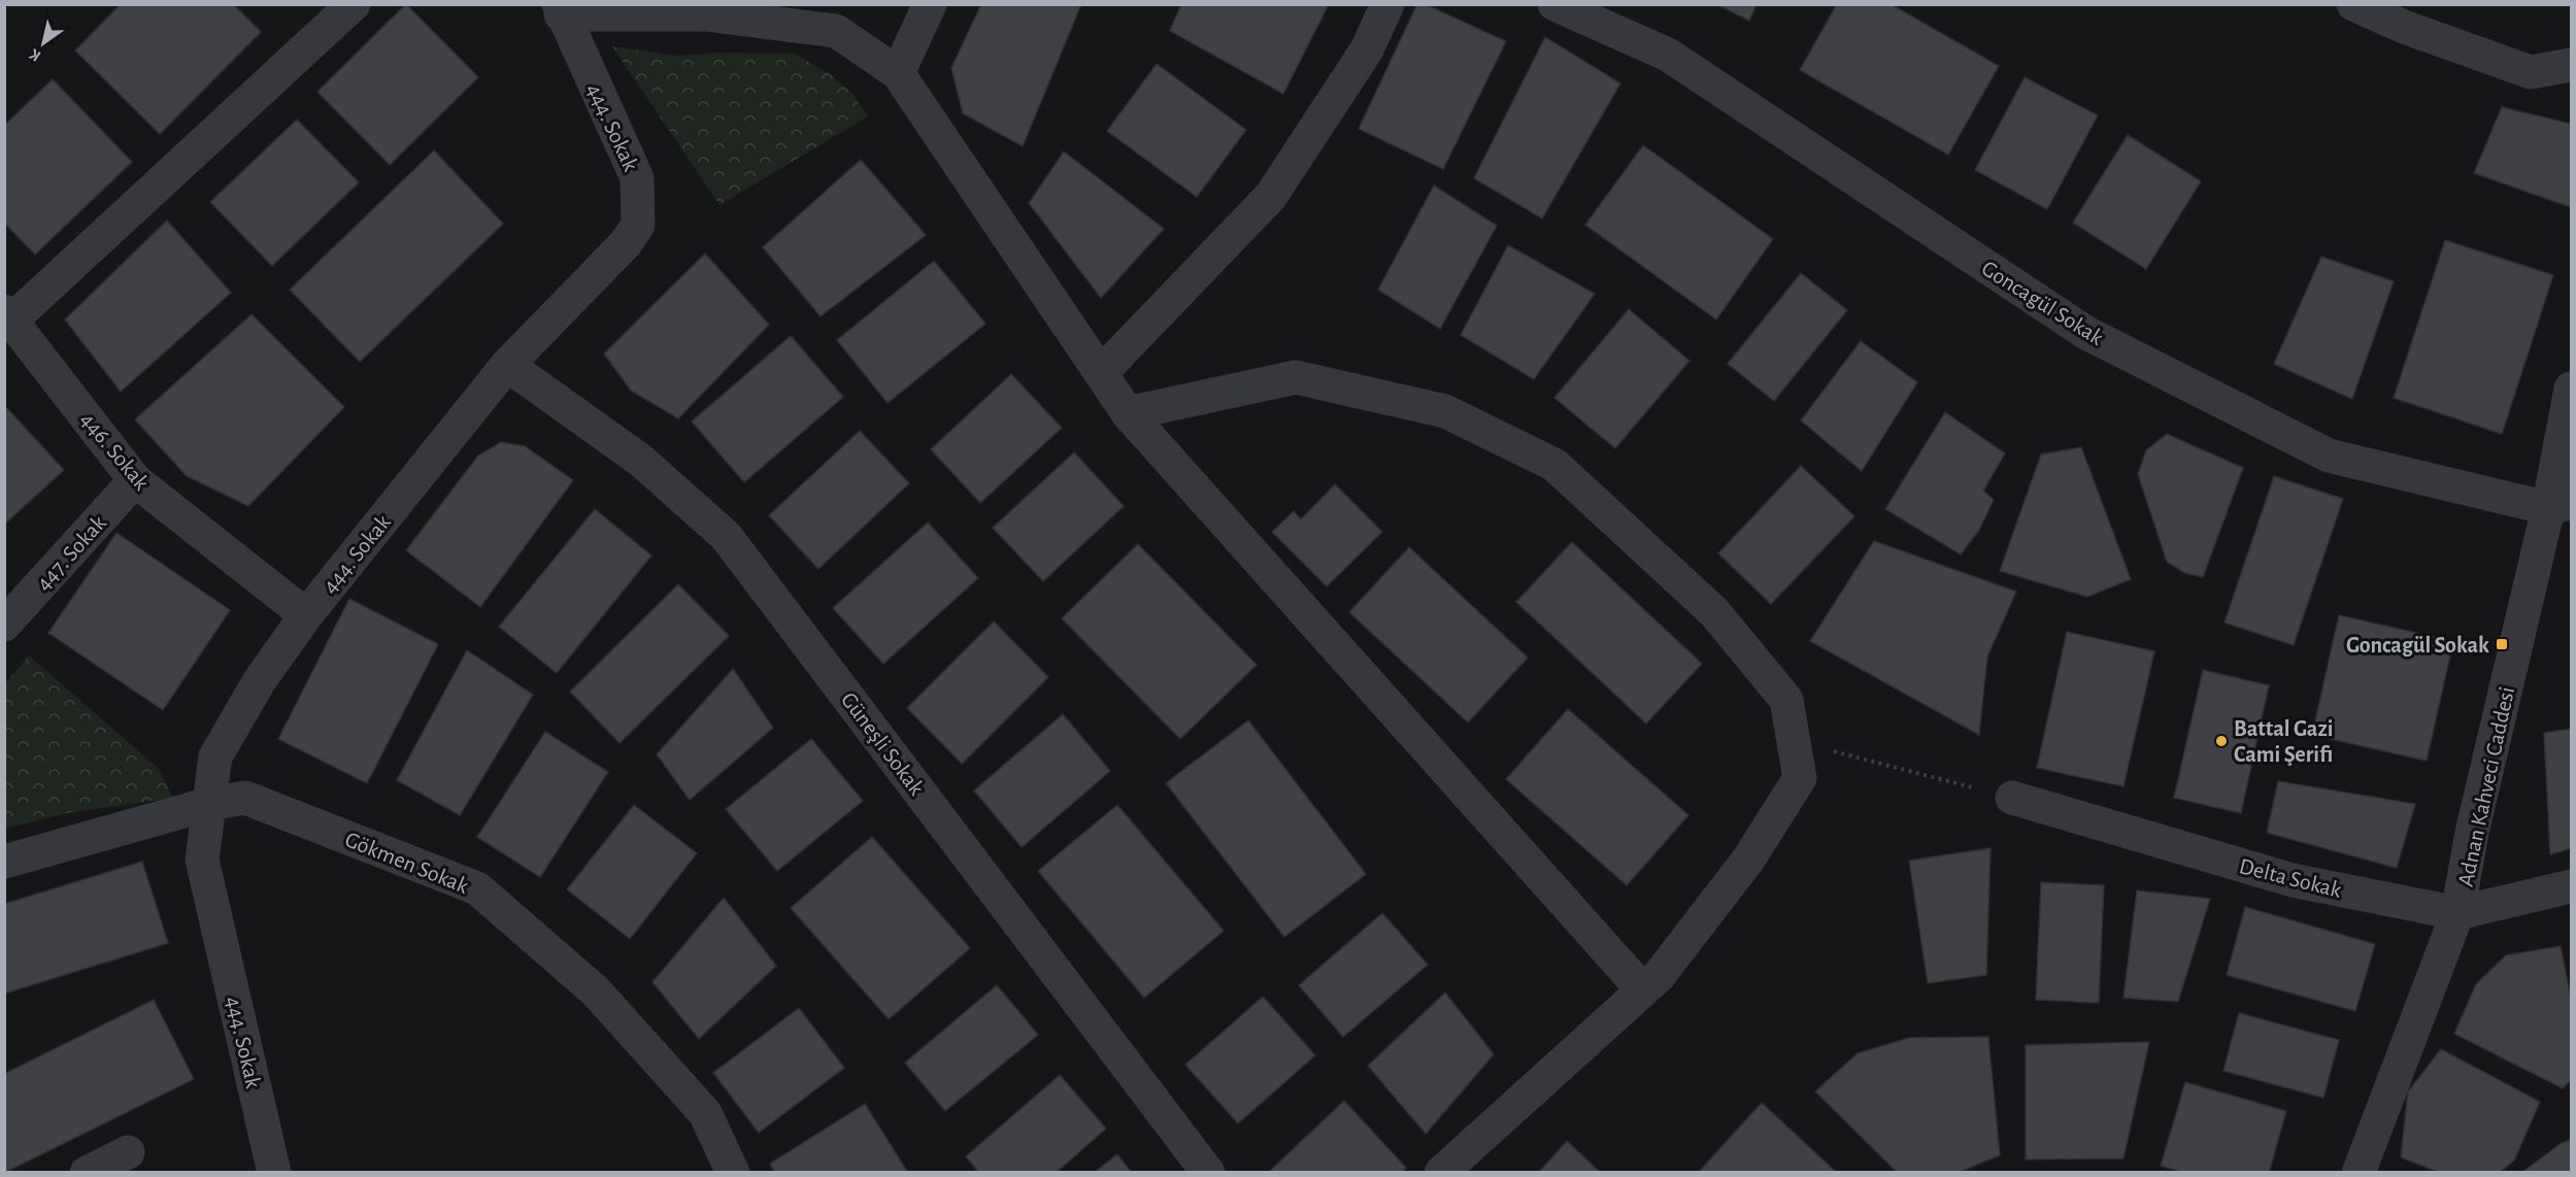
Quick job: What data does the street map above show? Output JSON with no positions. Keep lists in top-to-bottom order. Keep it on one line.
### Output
{"streets":{"street":["444. Sokak","Goncagül Sokak","446. Sokak","447. Sokak","Güneşli Sokak","Adnan Kahveci Caddesi","Gökmen Sokak","Delta Sokak"]},"crossings":[["444. Sokak","446. Sokak"],["444. Sokak","Güneşli Sokak"],["444. Sokak","Gökmen Sokak"],["Goncagül Sokak","Adnan Kahveci Caddesi"],["446. Sokak","447. Sokak"],["Adnan Kahveci Caddesi","Delta Sokak"]],"places":{"transit":["Goncagül Sokak"],"other":["Battal Gazi Cami Şerifi"]},"north":"bottom left"}
